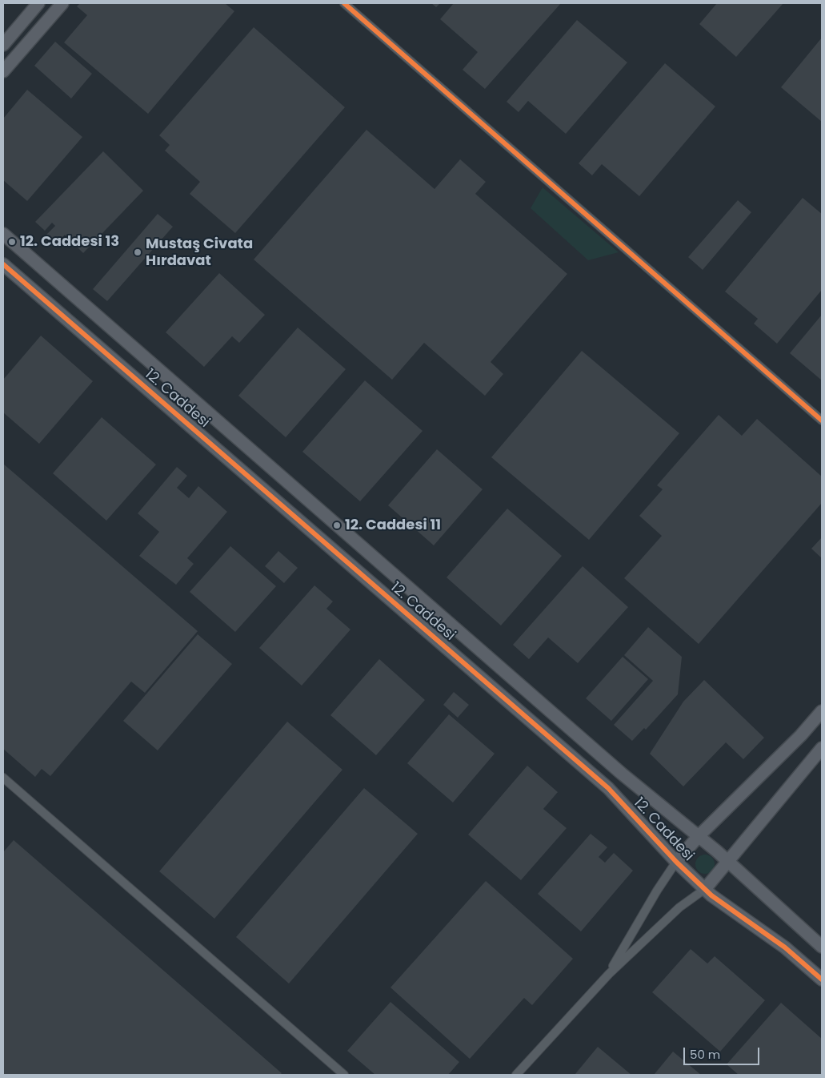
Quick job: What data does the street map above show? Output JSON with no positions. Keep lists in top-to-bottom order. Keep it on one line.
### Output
{"streets":{"street":["12. Caddesi"]},"places":["12. Caddesi 13","Mustaş Civata Hırdavat","12. Caddesi 11"],"scale_bar":"50 m"}
